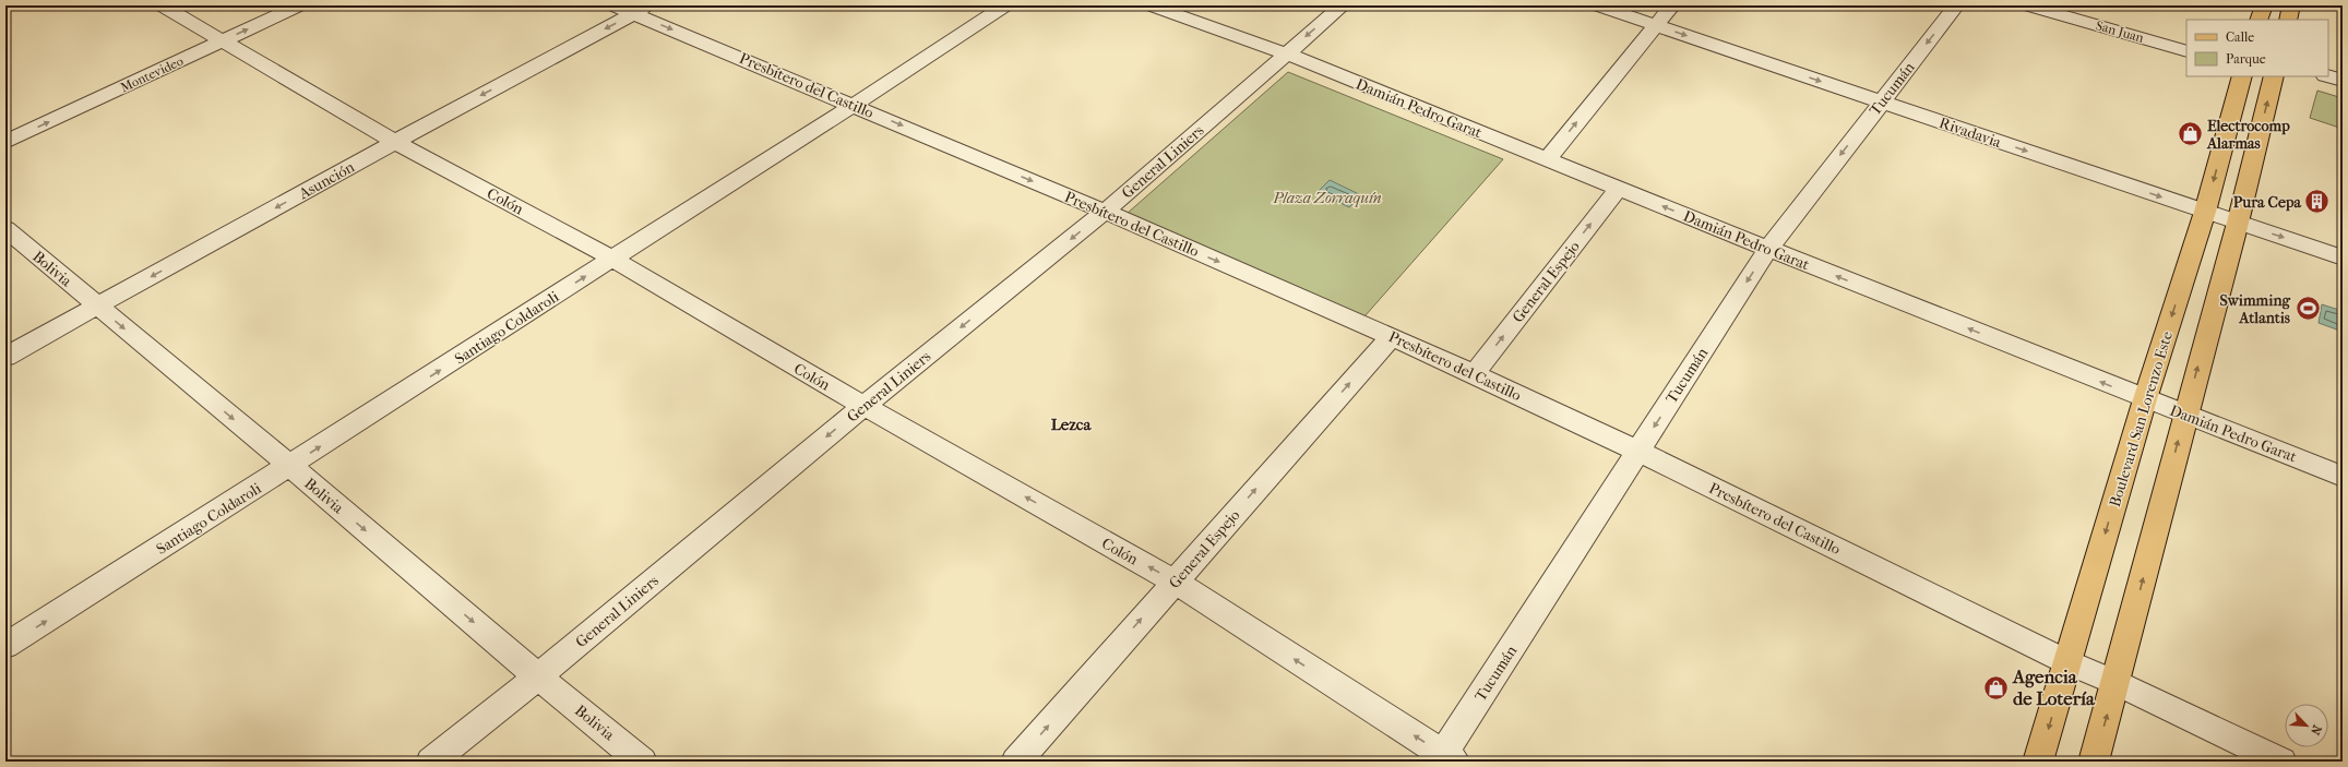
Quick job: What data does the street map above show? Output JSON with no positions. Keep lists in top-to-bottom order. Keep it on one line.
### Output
{"streets":{"main road":["Boulevard San Lorenzo Este"],"street":["San Juan","Montevideo","Presbítero del Castillo","Tucumán","Damián Pedro Garat","Rivadavia","General Liniers","Asunción","Colón","Bolivia","General Espejo","Santiago Coldaroli"]},"crossings":[["Montevideo","Colón"],["Presbítero del Castillo","Tucumán"],["Presbítero del Castillo","General Liniers"],["Presbítero del Castillo","Asunción"],["Presbítero del Castillo","General Espejo"],["Presbítero del Castillo","Santiago Coldaroli"],["Presbítero del Castillo","Boulevard San Lorenzo Este"],["Tucumán","Damián Pedro Garat"],["Tucumán","Rivadavia"],["Tucumán","Colón"],["Damián Pedro Garat","General Liniers"],["Damián Pedro Garat","General Espejo"],["Damián Pedro Garat","Boulevard San Lorenzo Este"],["Rivadavia","Boulevard San Lorenzo Este"],["General Liniers","Colón"],["General Liniers","Bolivia"],["Asunción","Colón"],["Asunción","Bolivia"],["Colón","General Espejo"],["Colón","Santiago Coldaroli"],["Bolivia","Santiago Coldaroli"]],"one_way":["Montevideo","Presbítero del Castillo","Tucumán","Damián Pedro Garat","Rivadavia","General Liniers","Asunción","Colón","Bolivia","General Espejo","Santiago Coldaroli"],"districts":["Lezca"],"parks":["Plaza Zorraquín"],"places":{"shop":["Electrocomp Alarmas","Agencia de Lotería"],"building":["Pura Cepa"],"sports":["Swimming Atlantis"]},"legend":["Calle","Parque"],"north":"bottom right"}
